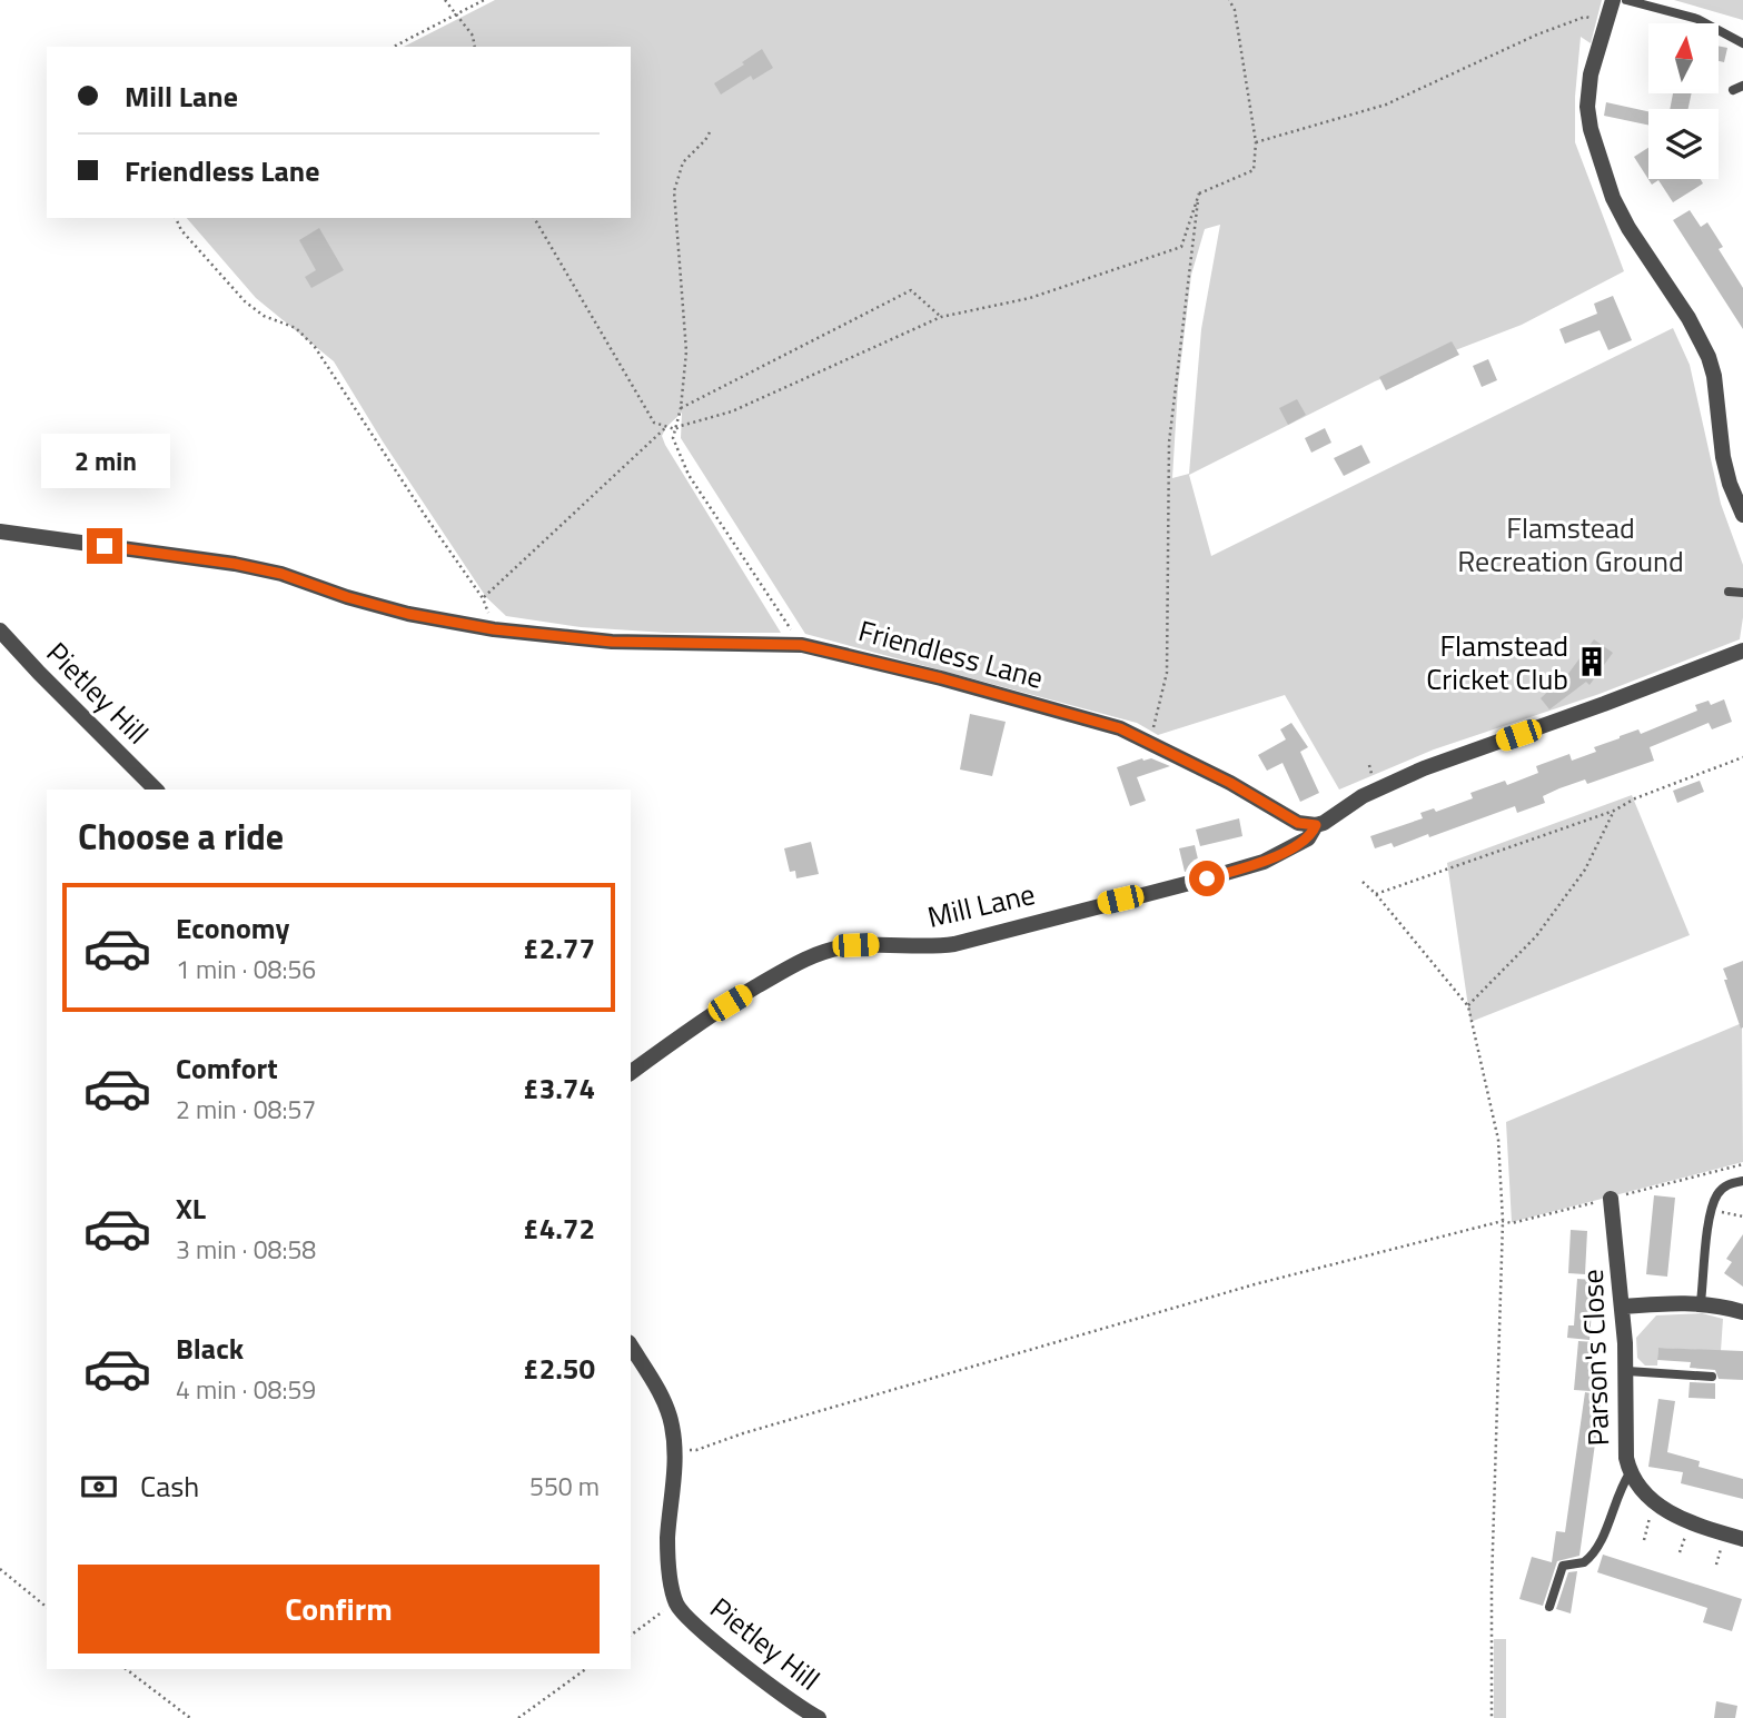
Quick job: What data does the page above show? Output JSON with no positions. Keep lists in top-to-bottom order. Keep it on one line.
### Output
{"streets":{"street":["Friendless Lane","Pietley Hill","Mill Lane","Parson's Close"]},"crossings":[["Friendless Lane","Mill Lane"]],"parks":["Flamstead Recreation Ground"],"places":{"building":["Flamstead Cricket Club"]},"north":"top","page":{"banner":["Mill Lane","Friendless Lane"],"bubble":"2 min","heading":"Choose a ride","list":[{"name":"Economy","note":"1 min · 08:56","value":"£2.77"},{"name":"Comfort","note":"2 min · 08:57","value":"£3.74"},{"name":"XL","note":"3 min · 08:58","value":"£4.72"},{"name":"Black","note":"4 min · 08:59","value":"£2.50"}],"pay":["Cash","550 m"],"buttons":"Confirm"}}
